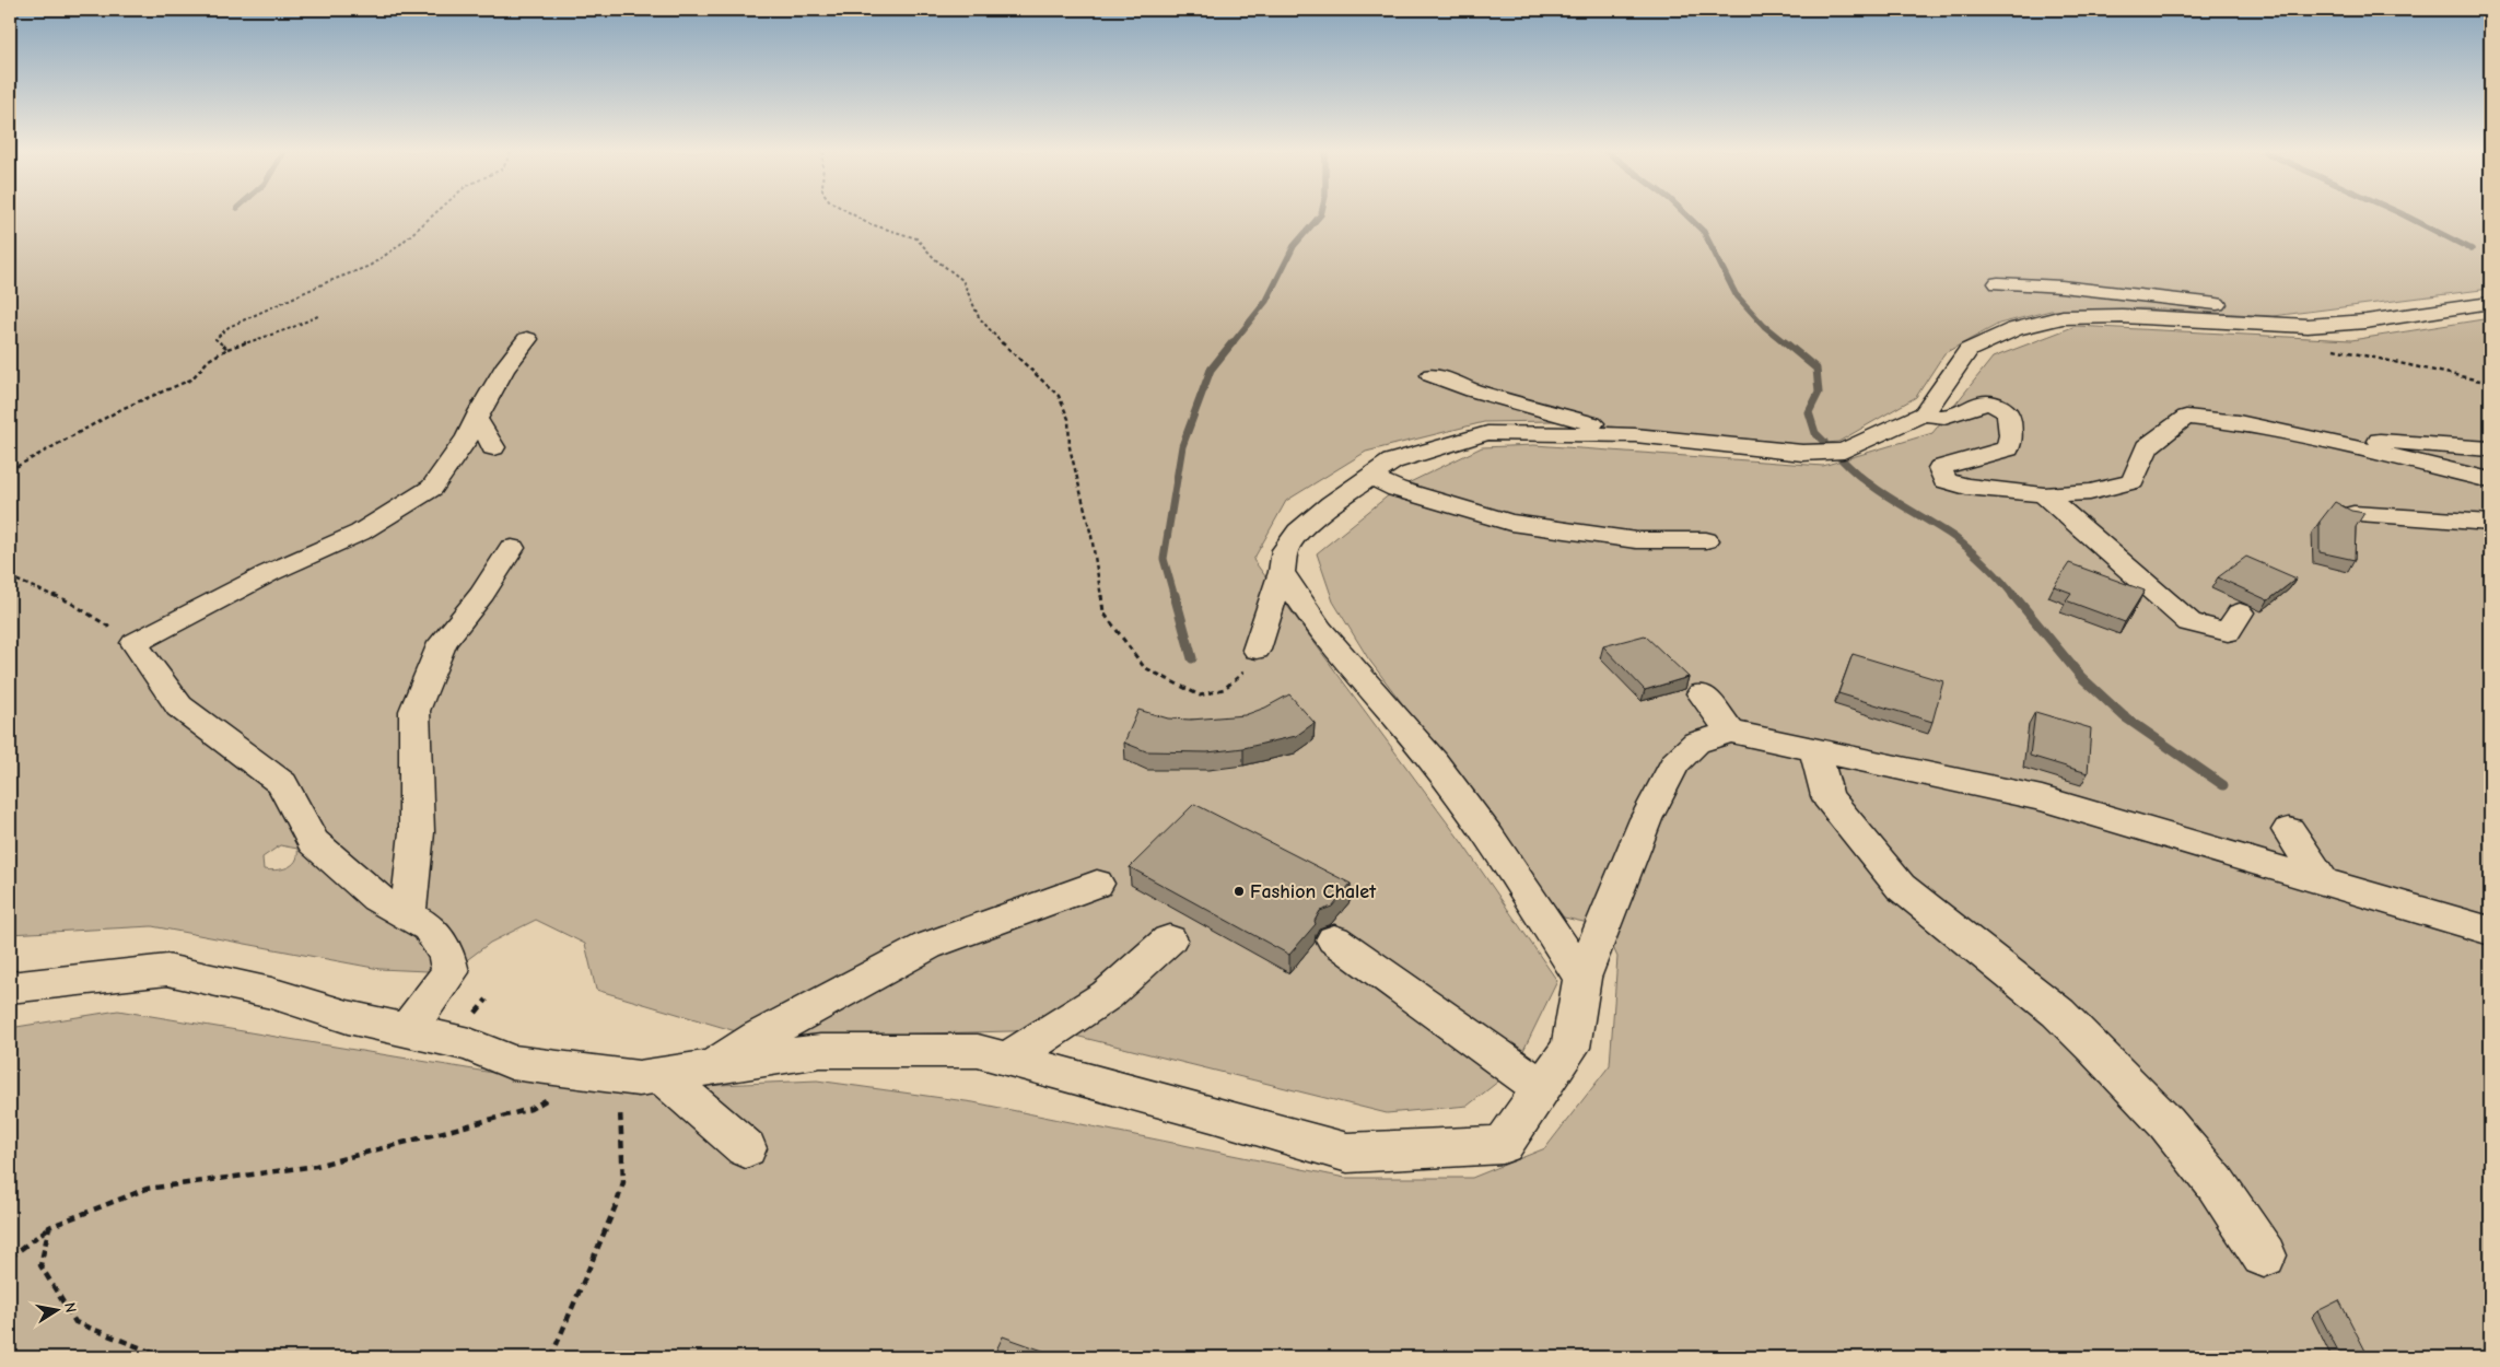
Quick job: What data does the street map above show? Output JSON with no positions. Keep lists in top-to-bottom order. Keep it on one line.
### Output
{"places":["Fashion Chalet"],"north":"right"}
